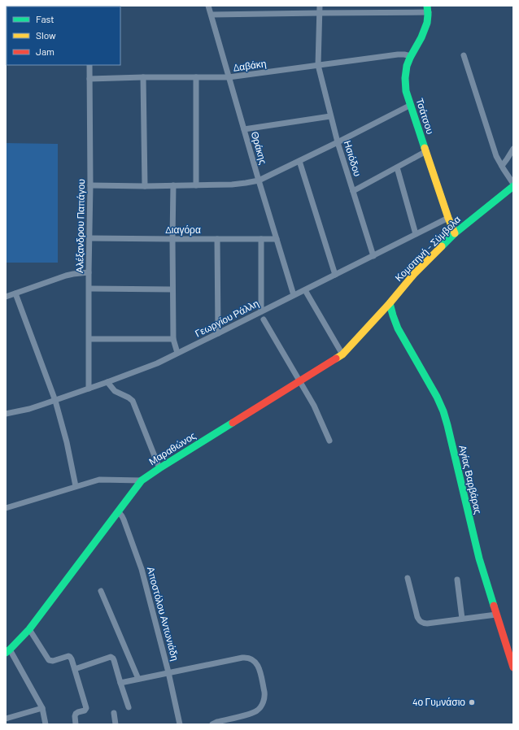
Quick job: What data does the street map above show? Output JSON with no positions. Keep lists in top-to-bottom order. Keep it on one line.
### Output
{"streets":{"street":["Δαβάκη","Τσάτσου","Θράκης","Ησιόδου","Αλέξανδρου Παπάγου","Διαγόρα","Κομοτηνή - Σύμβολα","Γεωργίου Ράλλη","Μαραθώνος","Αγίας Βαρβάρας","Αποστόλου Αντωνιάδη"]},"crossings":[["Δαβάκη","Τσάτσου"],["Δαβάκη","Θράκης"],["Δαβάκη","Ησιόδου"],["Δαβάκη","Αλέξανδρου Παπάγου"],["Τσάτσου","Κομοτηνή - Σύμβολα"],["Τσάτσου","Γεωργίου Ράλλη"],["Θράκης","Διαγόρα"],["Θράκης","Γεωργίου Ράλλη"],["Ησιόδου","Γεωργίου Ράλλη"],["Αλέξανδρου Παπάγου","Διαγόρα"],["Αλέξανδρου Παπάγου","Γεωργίου Ράλλη"],["Κομοτηνή - Σύμβολα","Μαραθώνος"],["Κομοτηνή - Σύμβολα","Αγίας Βαρβάρας"],["Μαραθώνος","Αγίας Βαρβάρας"],["Μαραθώνος","Αποστόλου Αντωνιάδη"]],"places":["4ο Γυμνάσιο"],"legend":["Fast","Slow","Jam"]}
